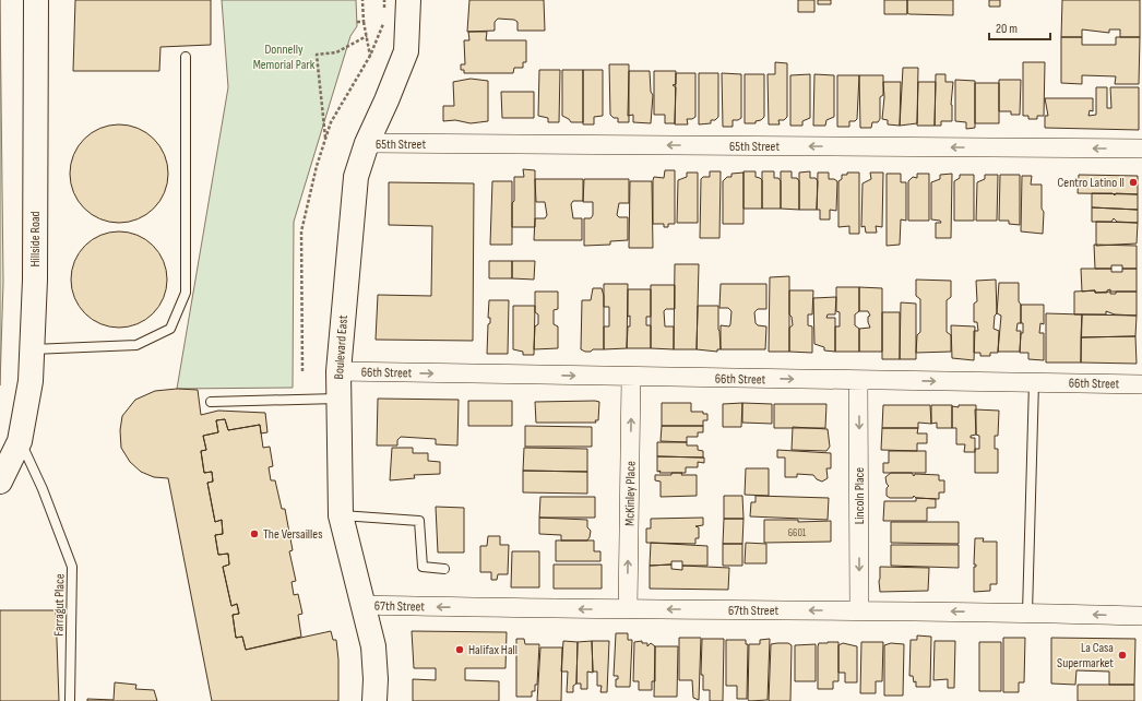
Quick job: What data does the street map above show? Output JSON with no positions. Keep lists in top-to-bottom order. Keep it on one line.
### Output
{"streets":{"main road":["Hillside Road","Boulevard East"],"street":["65th Street","66th Street","McKinley Place","Lincoln Place","67th Street"],"lane":["Farragut Place"]},"crossings":[["65th Street","Boulevard East"],["Hillside Road","Farragut Place"],["Boulevard East","66th Street"],["Boulevard East","67th Street"],["66th Street","McKinley Place"],["66th Street","Lincoln Place"],["McKinley Place","67th Street"],["Lincoln Place","67th Street"]],"one_way":["65th Street","66th Street","McKinley Place","Lincoln Place","67th Street"],"parks":["Donnelly Memorial Park"],"places":["Centro Latino II","The Versailles","Halifax Hall","La Casa Supermarket"],"house_numbers":["6601"],"scale_bar":"20 m"}
